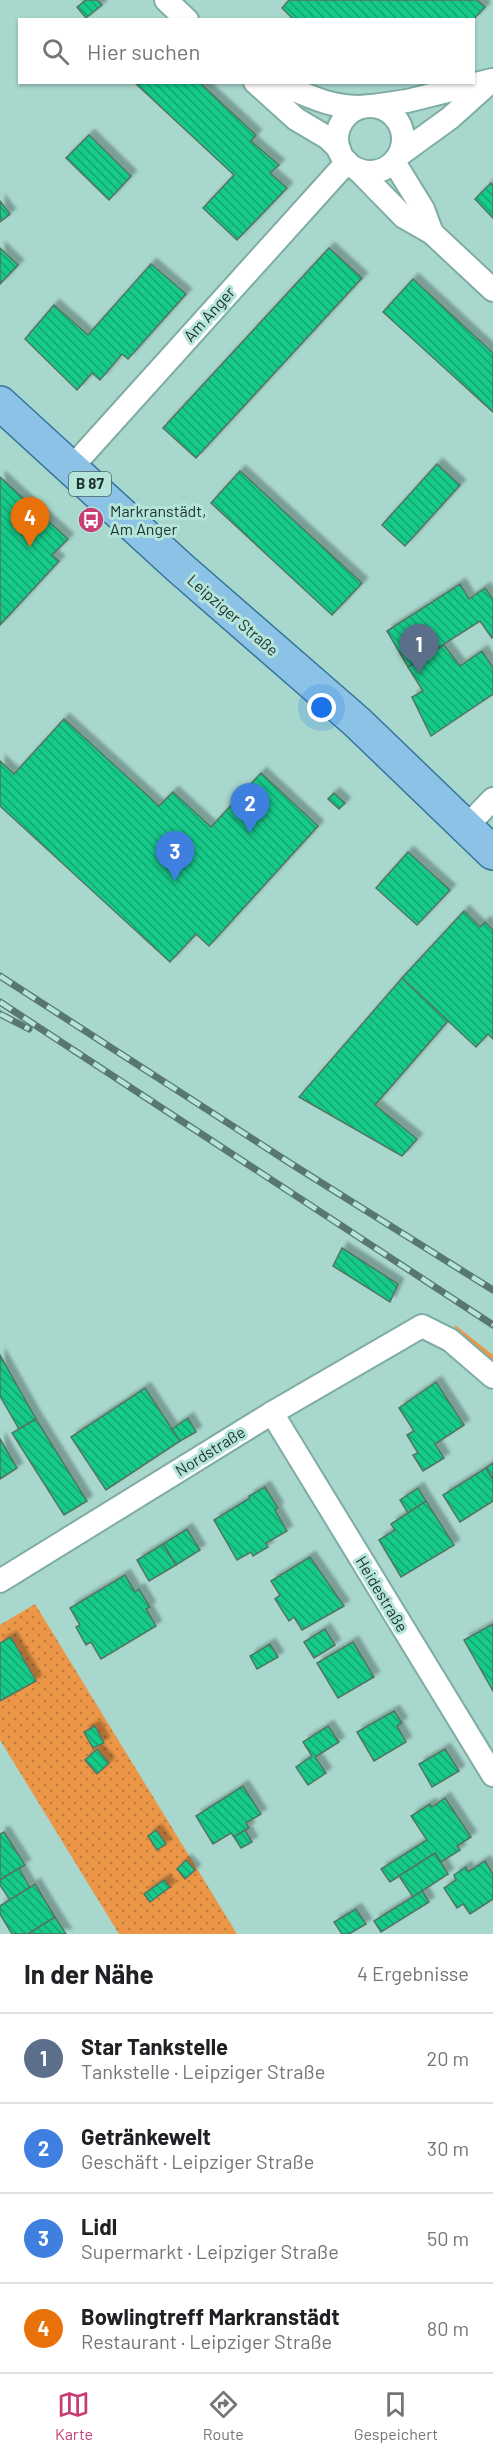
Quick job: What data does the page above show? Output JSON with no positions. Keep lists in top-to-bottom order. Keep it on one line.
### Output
{"streets":{"main road":["B 87","Leipziger Straße"],"street":["Am Anger","Nordstraße","Heidestraße"]},"crossings":[["Am Anger","Leipziger Straße"],["Nordstraße","Heidestraße"]],"places":{"bus stop":["Markranstädt, Am Anger"]},"page":{"search":"Hier suchen","pins":["4","1","2","3"],"heading":["In der Nähe","4 Ergebnisse"],"list":[{"mark":"1","name":"Star Tankstelle","note":"Tankstelle · Leipziger Straße","value":"20 m"},{"mark":"2","name":"Getränkewelt","note":"Geschäft · Leipziger Straße","value":"30 m"},{"mark":"3","name":"Lidl","note":"Supermarkt · Leipziger Straße","value":"50 m"},{"mark":"4","name":"Bowlingtreff Markranstädt","note":"Restaurant · Leipziger Straße","value":"80 m"}],"nav":["Karte","Route","Gespeichert"]}}
